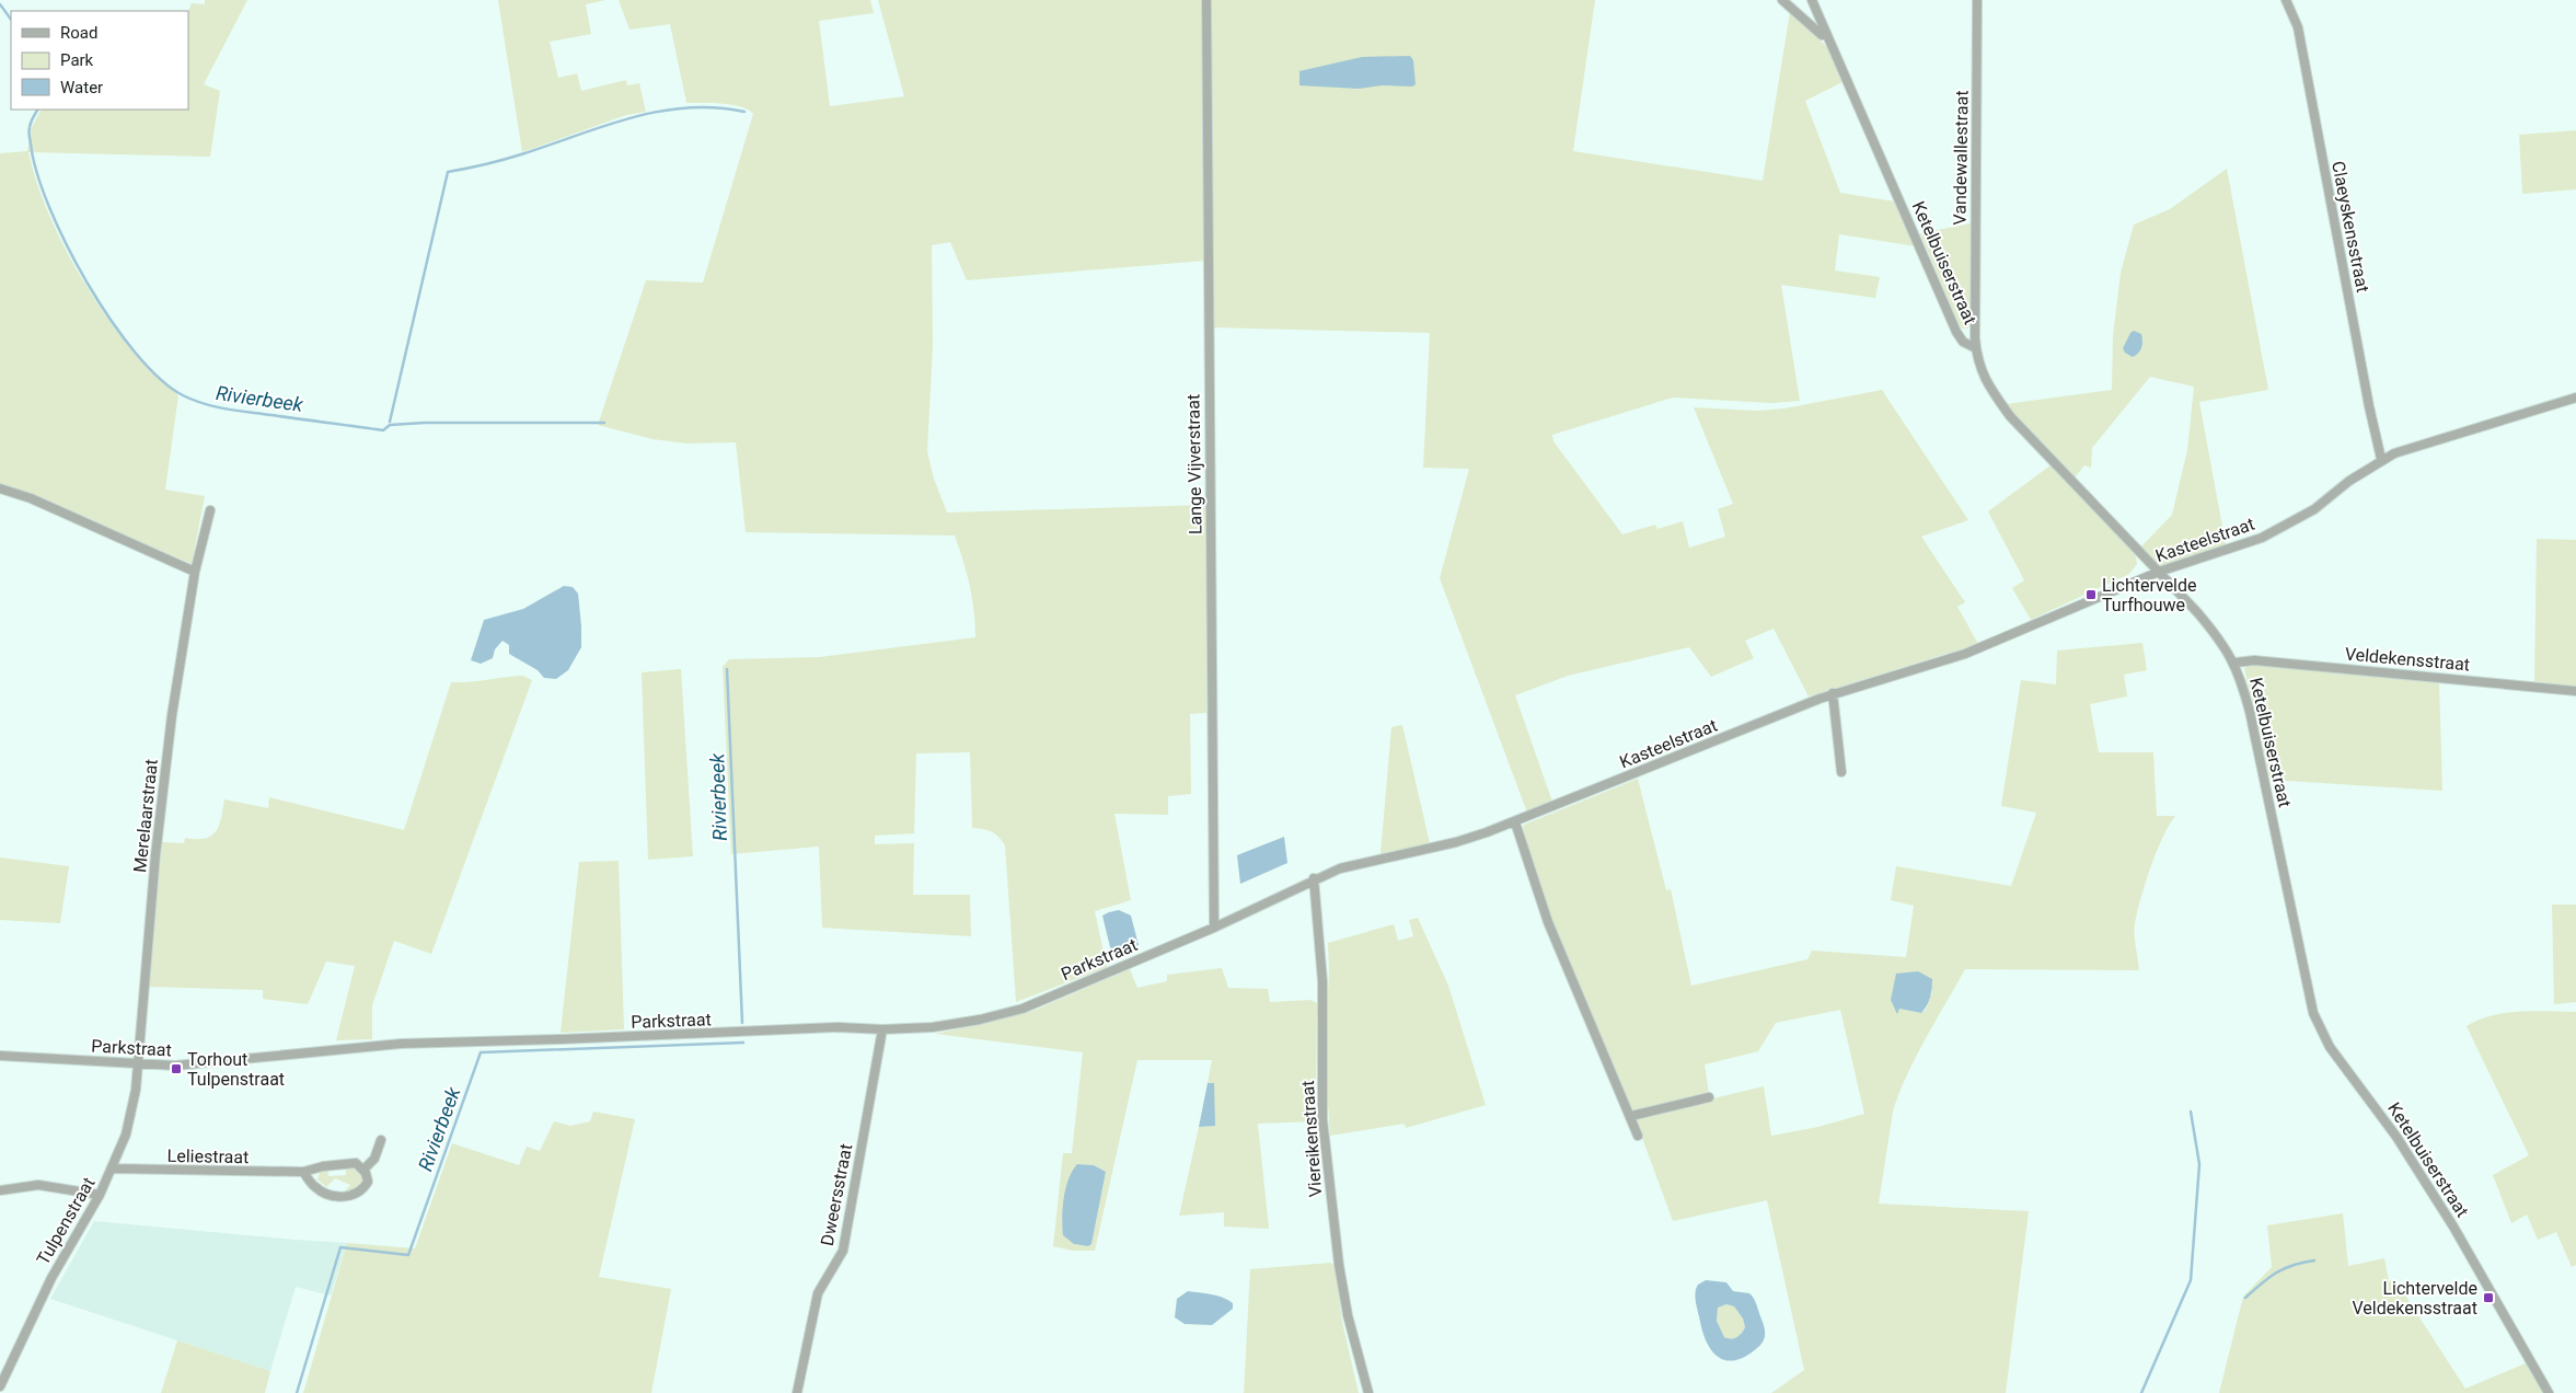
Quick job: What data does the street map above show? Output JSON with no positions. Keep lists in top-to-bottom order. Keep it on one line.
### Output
{"streets":{"street":["Vandewallestraat","Claeyskensstraat","Ketelbuiserstraat","Lange Vijverstraat","Kasteelstraat","Veldekensstraat","Merelaarstraat","Parkstraat","Viereikenstraat","Leliestraat","Dweersstraat","Tulpenstraat"]},"crossings":[["Vandewallestraat","Ketelbuiserstraat"],["Claeyskensstraat","Kasteelstraat"],["Ketelbuiserstraat","Kasteelstraat"],["Ketelbuiserstraat","Veldekensstraat"],["Lange Vijverstraat","Parkstraat"],["Kasteelstraat","Parkstraat"],["Kasteelstraat","Viereikenstraat"],["Merelaarstraat","Parkstraat"],["Merelaarstraat","Tulpenstraat"],["Parkstraat","Viereikenstraat"],["Parkstraat","Dweersstraat"],["Parkstraat","Tulpenstraat"],["Leliestraat","Tulpenstraat"]],"water":["Rivierbeek"],"places":{"transit":["Lichtervelde Turfhouwe","Torhout Tulpenstraat","Lichtervelde Veldekensstraat"]},"legend":["Road","Park","Water"]}
